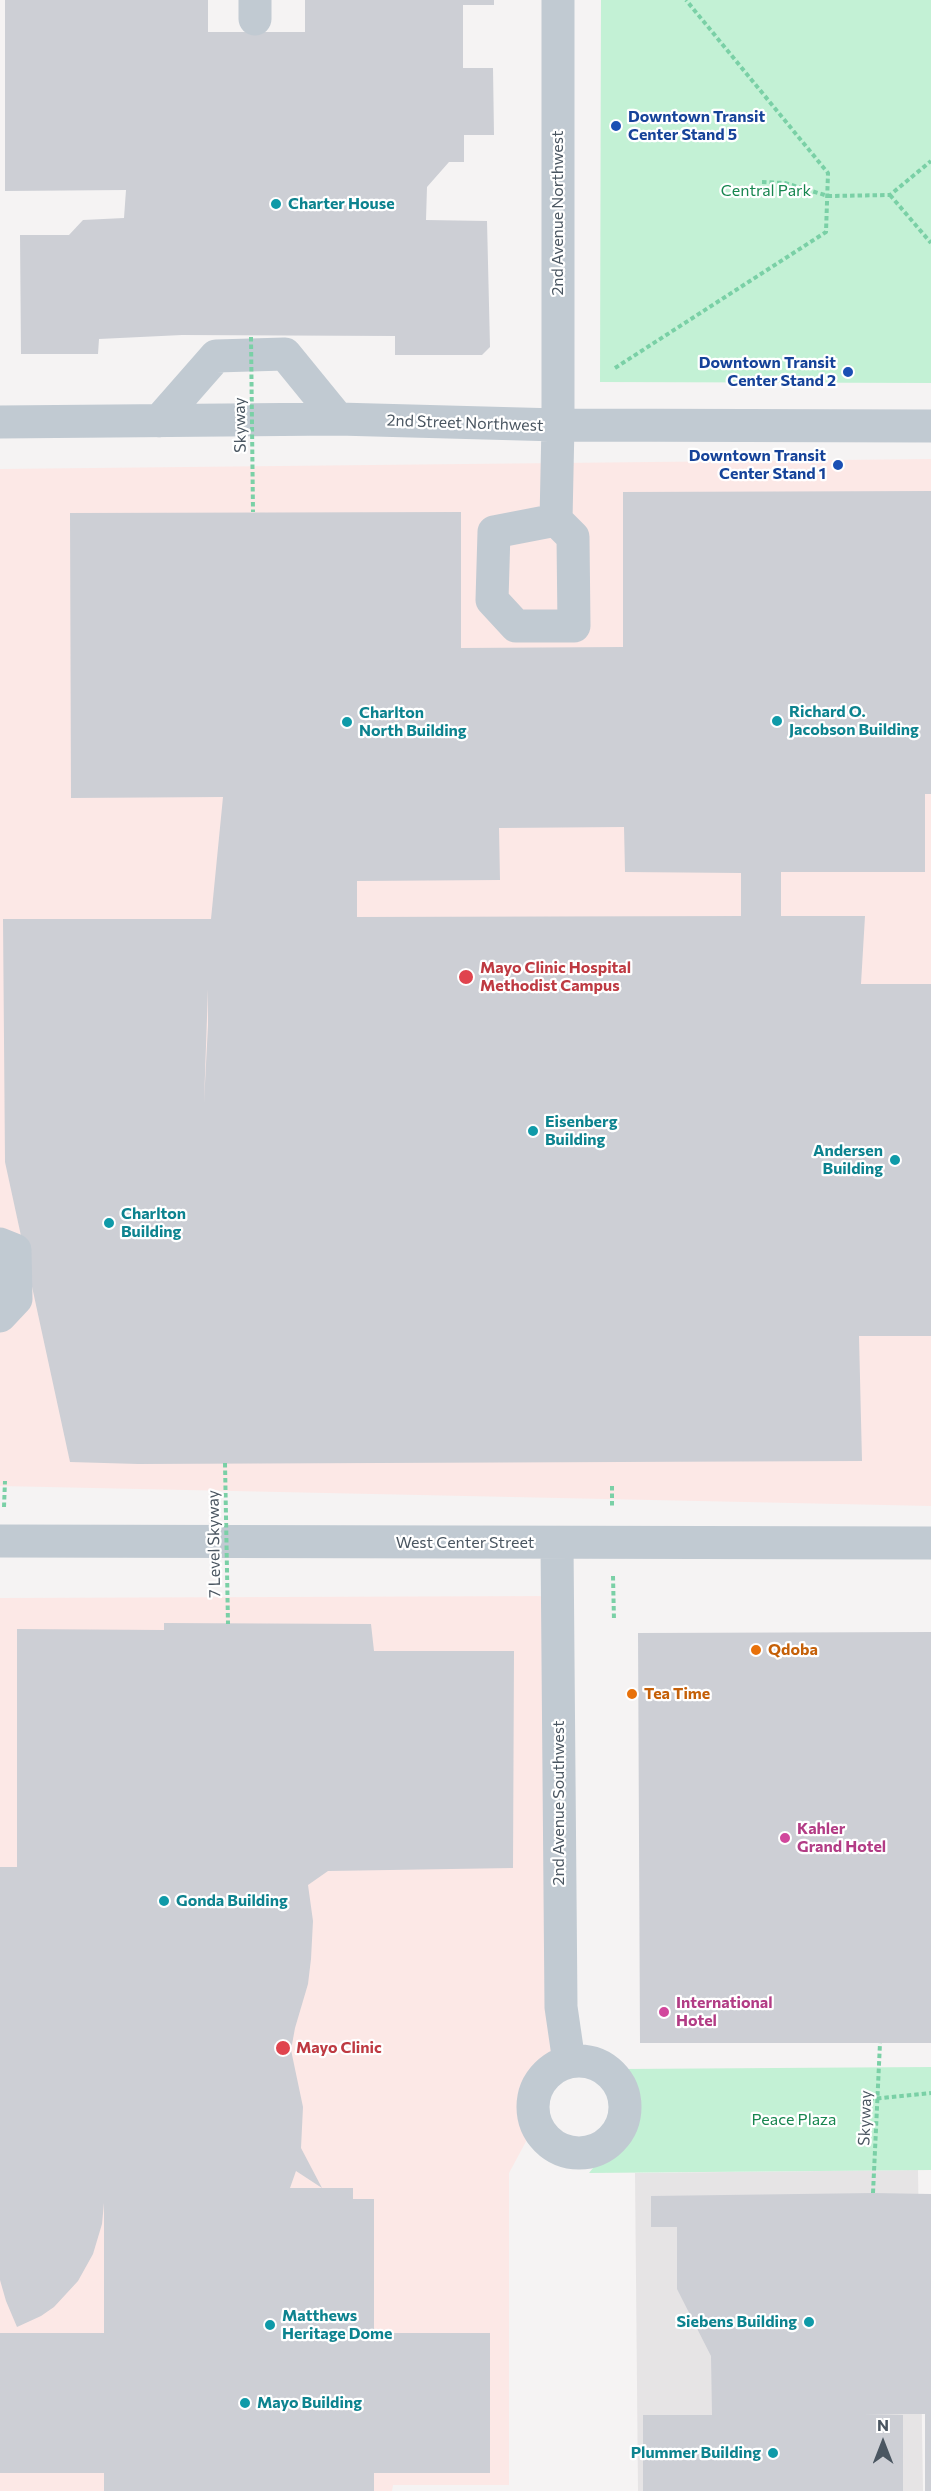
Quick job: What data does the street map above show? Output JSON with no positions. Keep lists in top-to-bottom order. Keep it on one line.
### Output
{"streets":{"street":["2nd Avenue Northwest","2nd Street Northwest","West Center Street","2nd Avenue Southwest"],"path":["Skyway","7 Level Skyway"]},"crossings":[["2nd Avenue Northwest","2nd Street Northwest"],["West Center Street","2nd Avenue Southwest"]],"parks":["Central Park","Peace Plaza"],"places":["Downtown Transit Center Stand 5","Charter House","Downtown Transit Center Stand 2","Downtown Transit Center Stand 1","Richard O. Jacobson Building","Charlton North Building","Mayo Clinic Hospital Methodist Campus","Eisenberg Building","Andersen Building","Charlton Building","Qdoba","Tea Time","Kahler Grand Hotel","Gonda Building","International Hotel","Mayo Clinic","Siebens Building","Matthews Heritage Dome","Mayo Building","Plummer Building"],"north":"top"}
